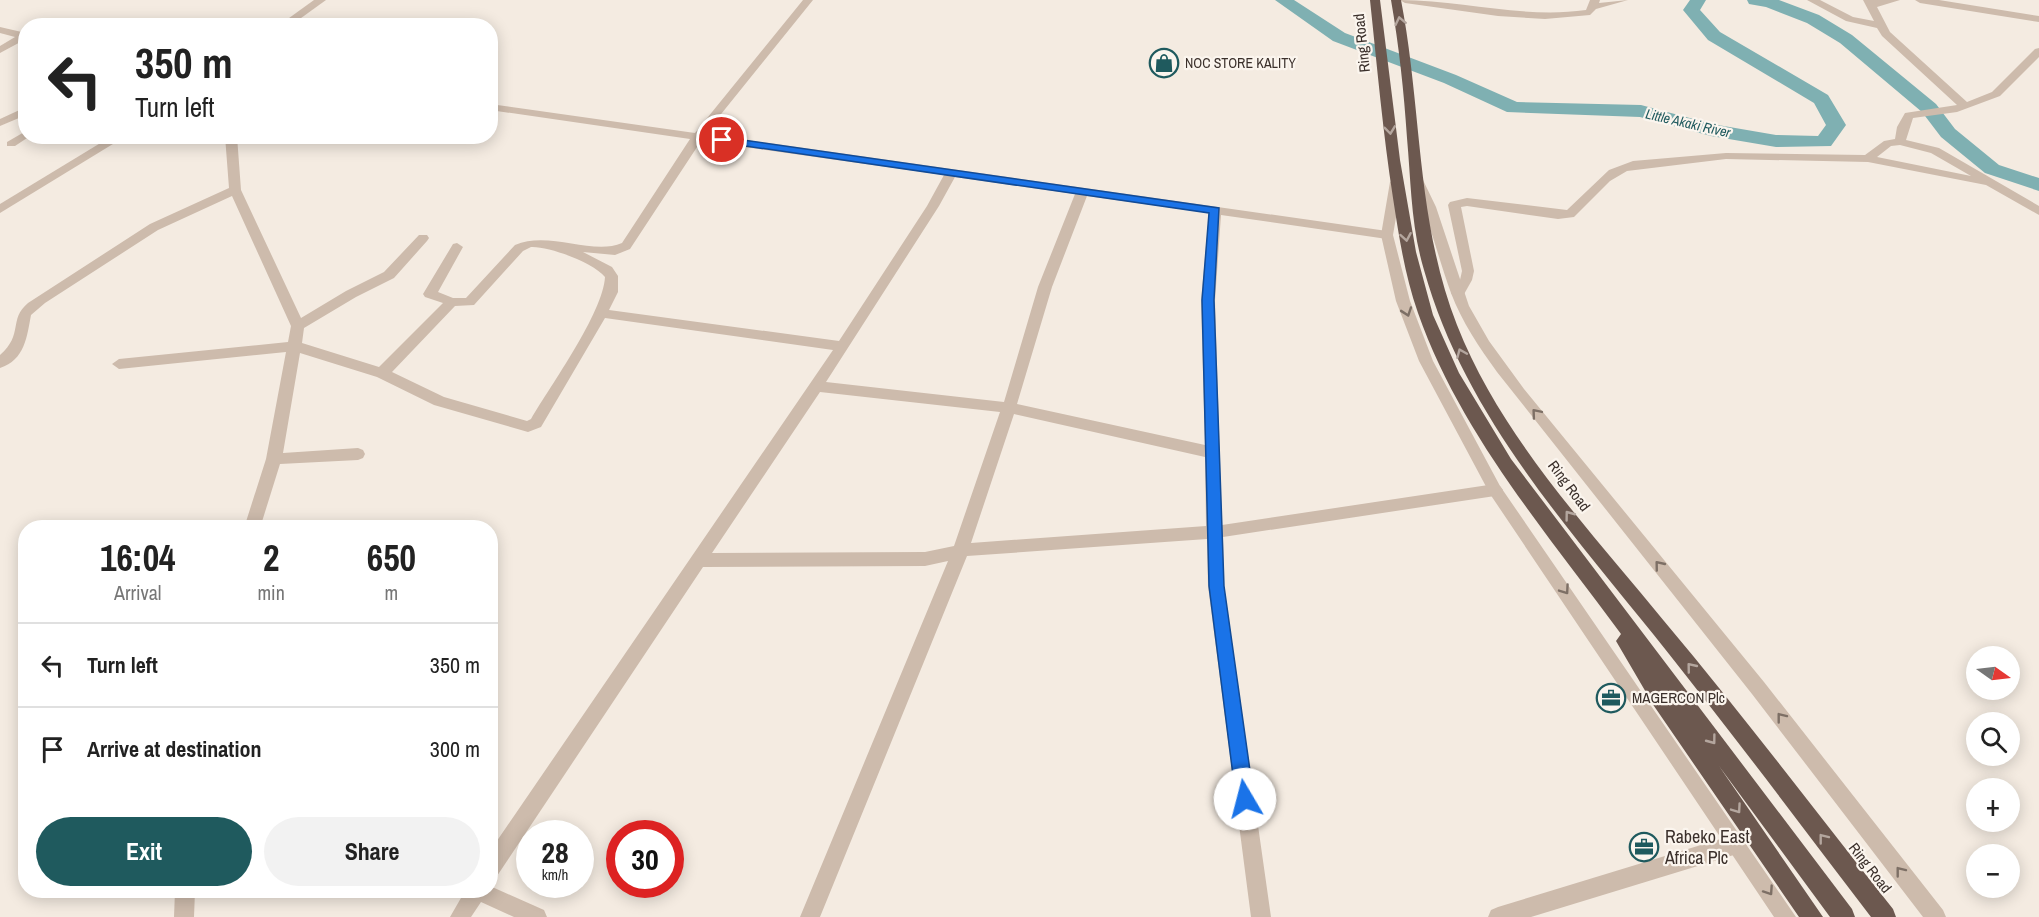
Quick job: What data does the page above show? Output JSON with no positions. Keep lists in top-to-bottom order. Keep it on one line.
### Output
{"streets":{"highway":["Ring Road"]},"water":["Little Akaki River"],"places":{"shop":["NOC STORE KALITY"],"office":["MAGERCON Plc","Rabeko East Africa Plc"]},"north":"right","page":{"turn":["350 m","Turn left"],"eta":["16:04","Arrival","2","min","650","m"],"list":[{"name":"Turn left","value":"350 m"},{"name":"Arrive at destination","value":"300 m"}],"map_buttons":["+","−"],"buttons":["Exit","Share"],"speed":"28 km/h","limit":"30"}}
